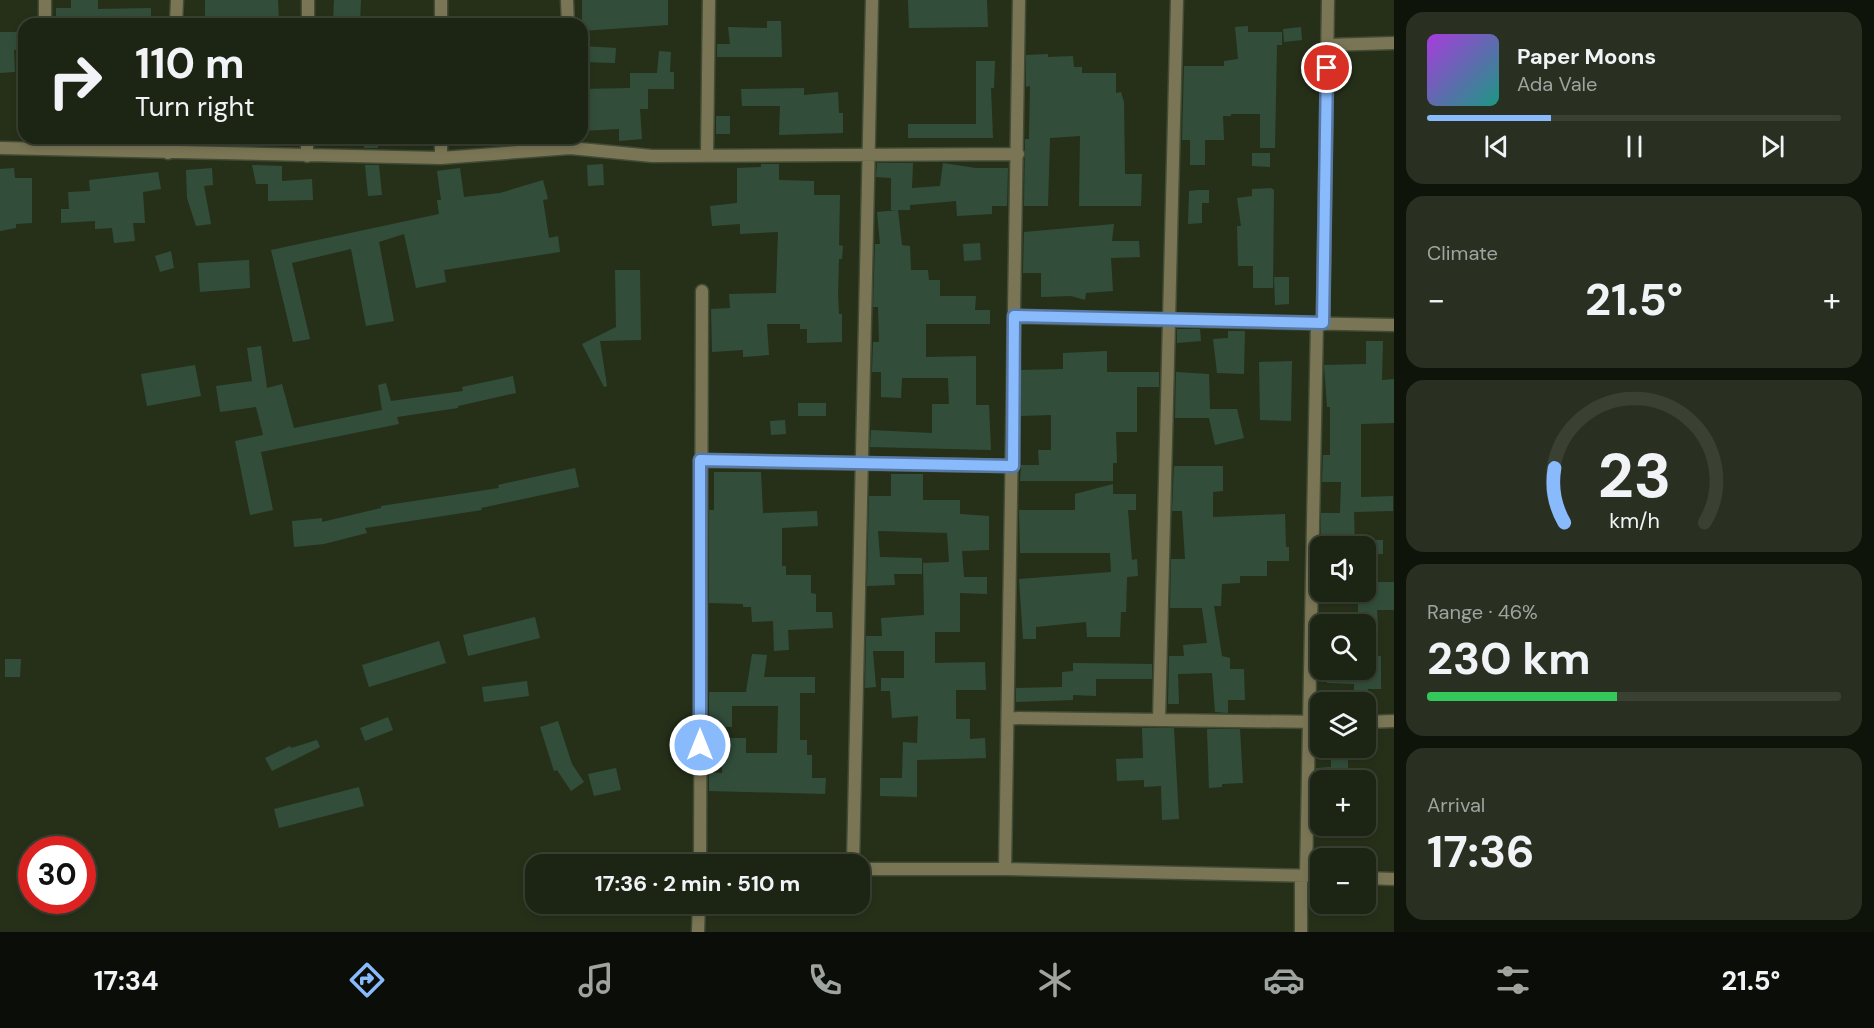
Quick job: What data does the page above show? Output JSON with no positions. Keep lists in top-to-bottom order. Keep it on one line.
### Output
{"page":{"turn":["110 m","Turn right"],"song":["Paper Moons","Ada Vale"],"tile":["Climate",["Range · 46%","230 km"],["Arrival","17:36"]],"heat":["−","21.5°","+"],"map_buttons":["+","−"],"limit":"30","trip":"17:36 · 2 min · 510 m","tabs":["17:34","21.5°"],"gauge":["23","km/h"]}}
